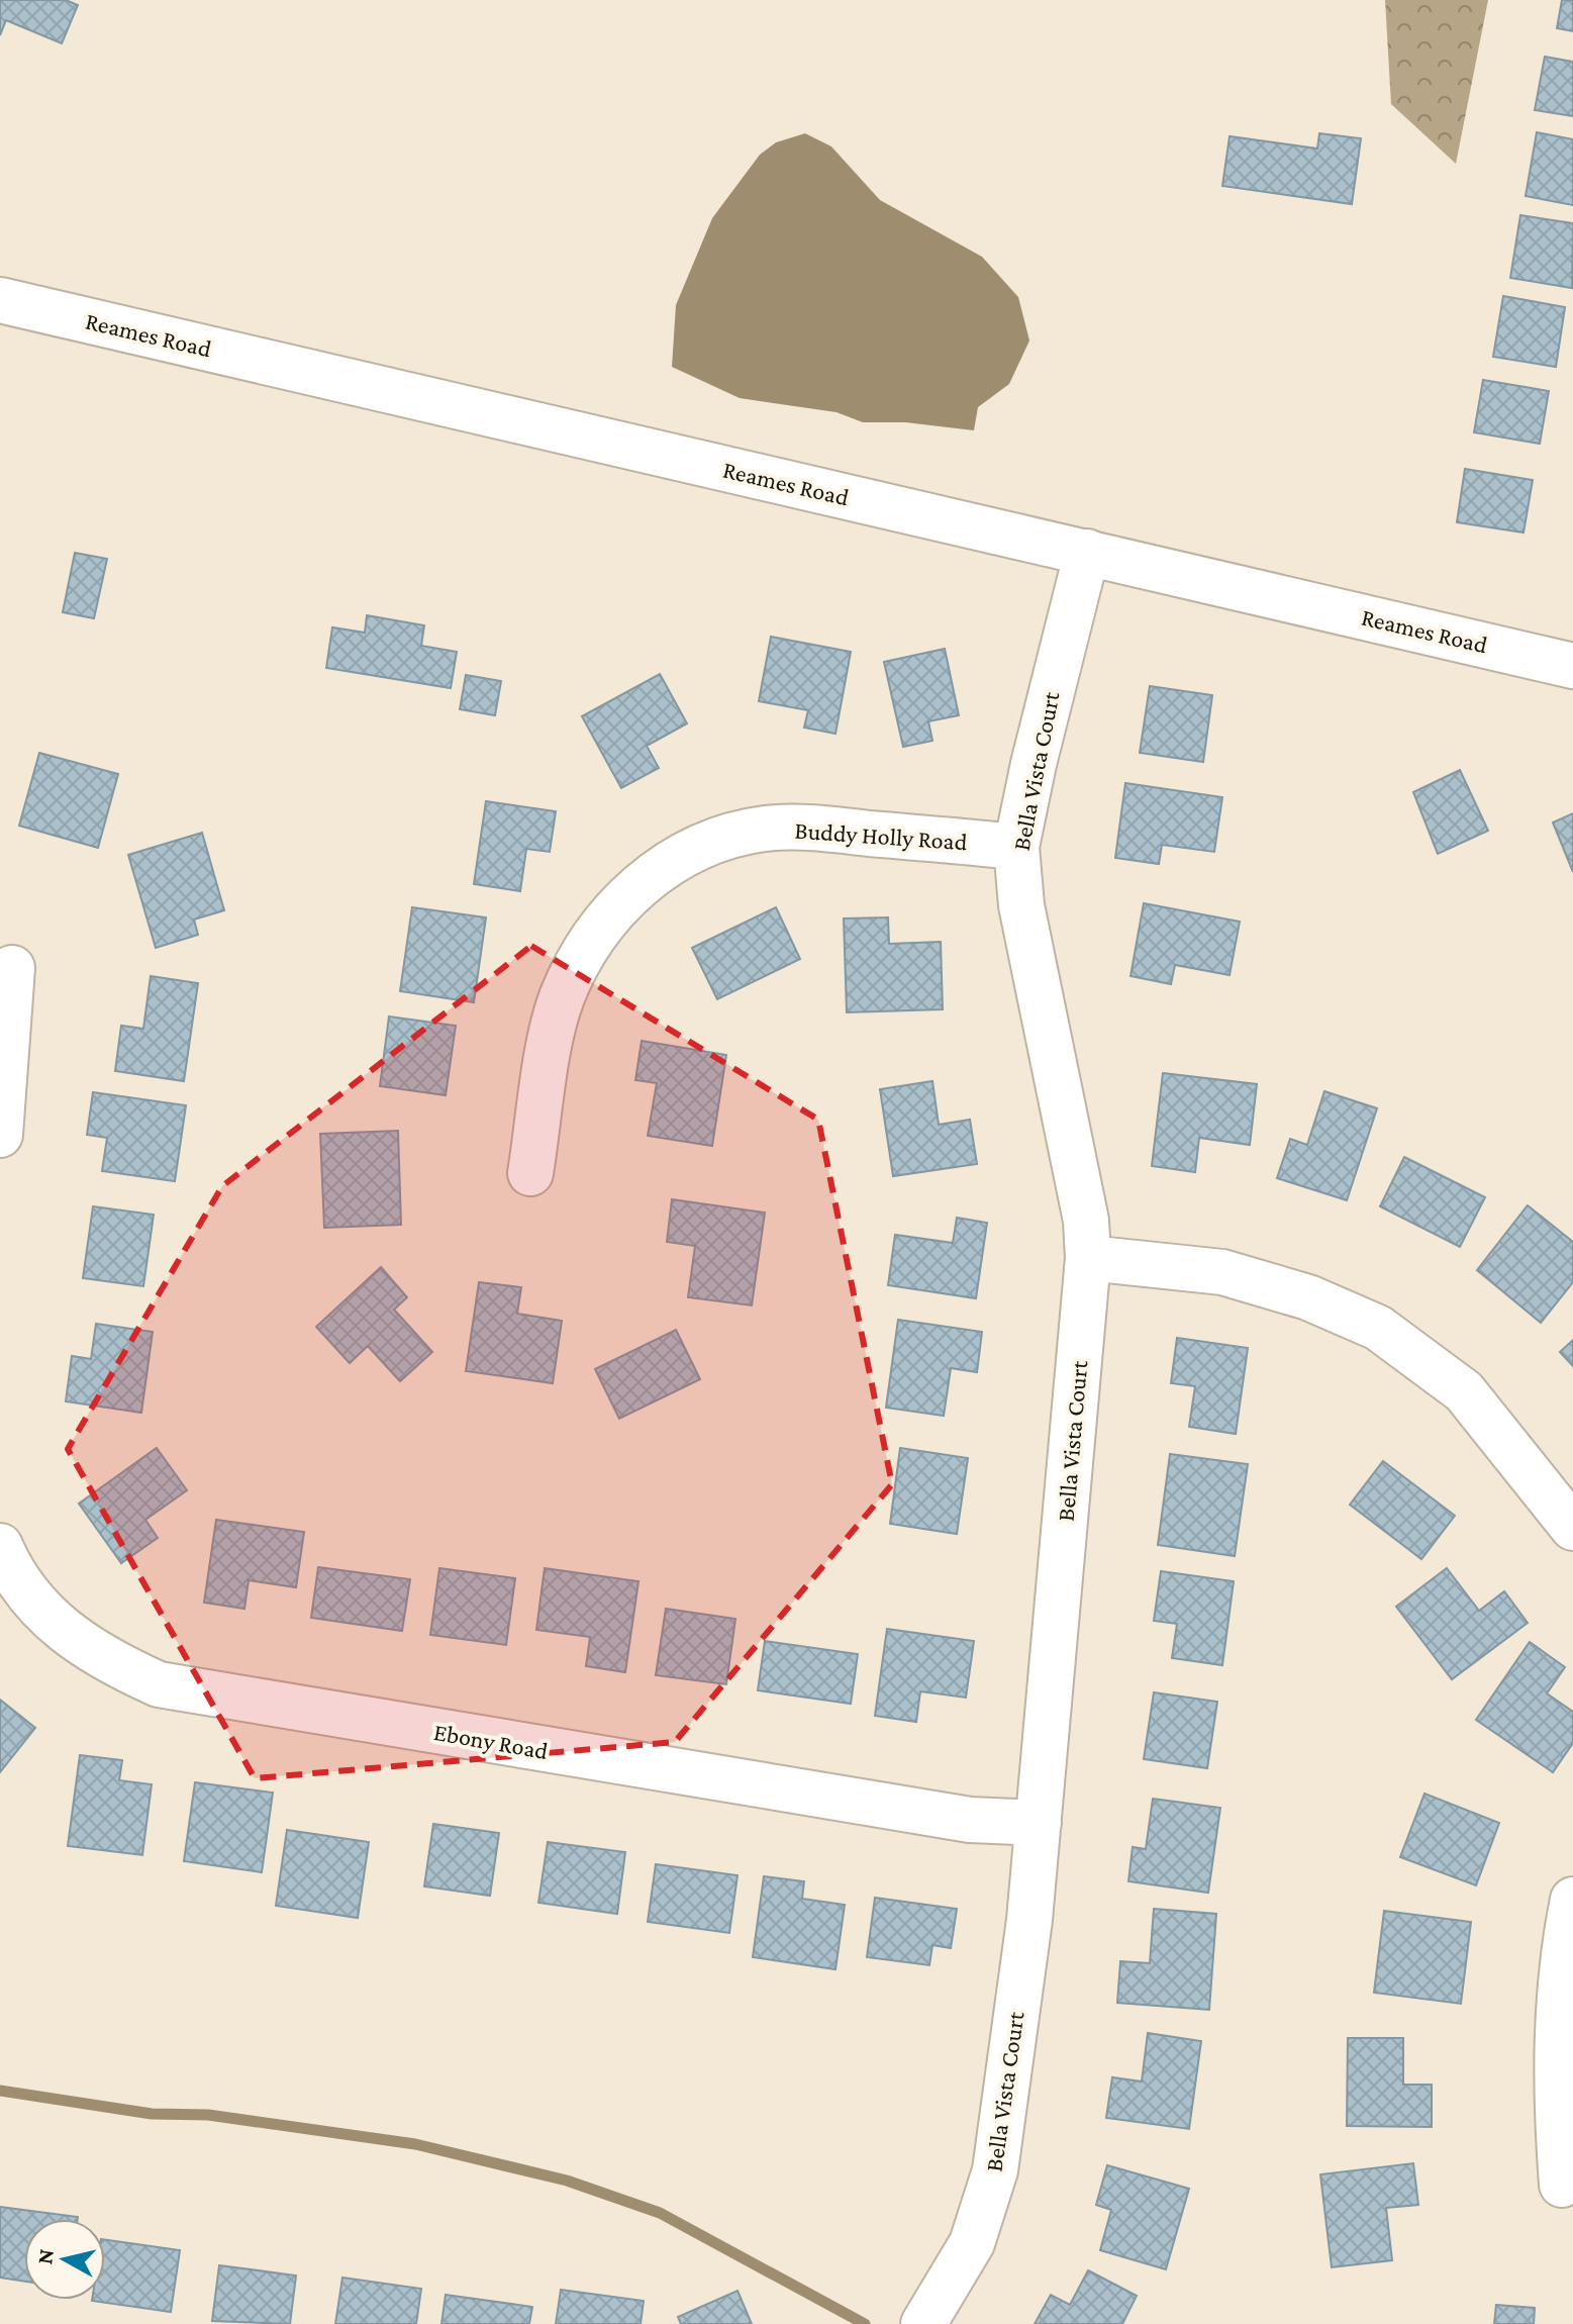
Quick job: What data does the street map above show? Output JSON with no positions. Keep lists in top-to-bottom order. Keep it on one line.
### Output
{"streets":{"street":["Reames Road","Bella Vista Court","Buddy Holly Road","Ebony Road"]},"crossings":[["Reames Road","Bella Vista Court"],["Bella Vista Court","Buddy Holly Road"],["Bella Vista Court","Ebony Road"]],"north":"left"}
